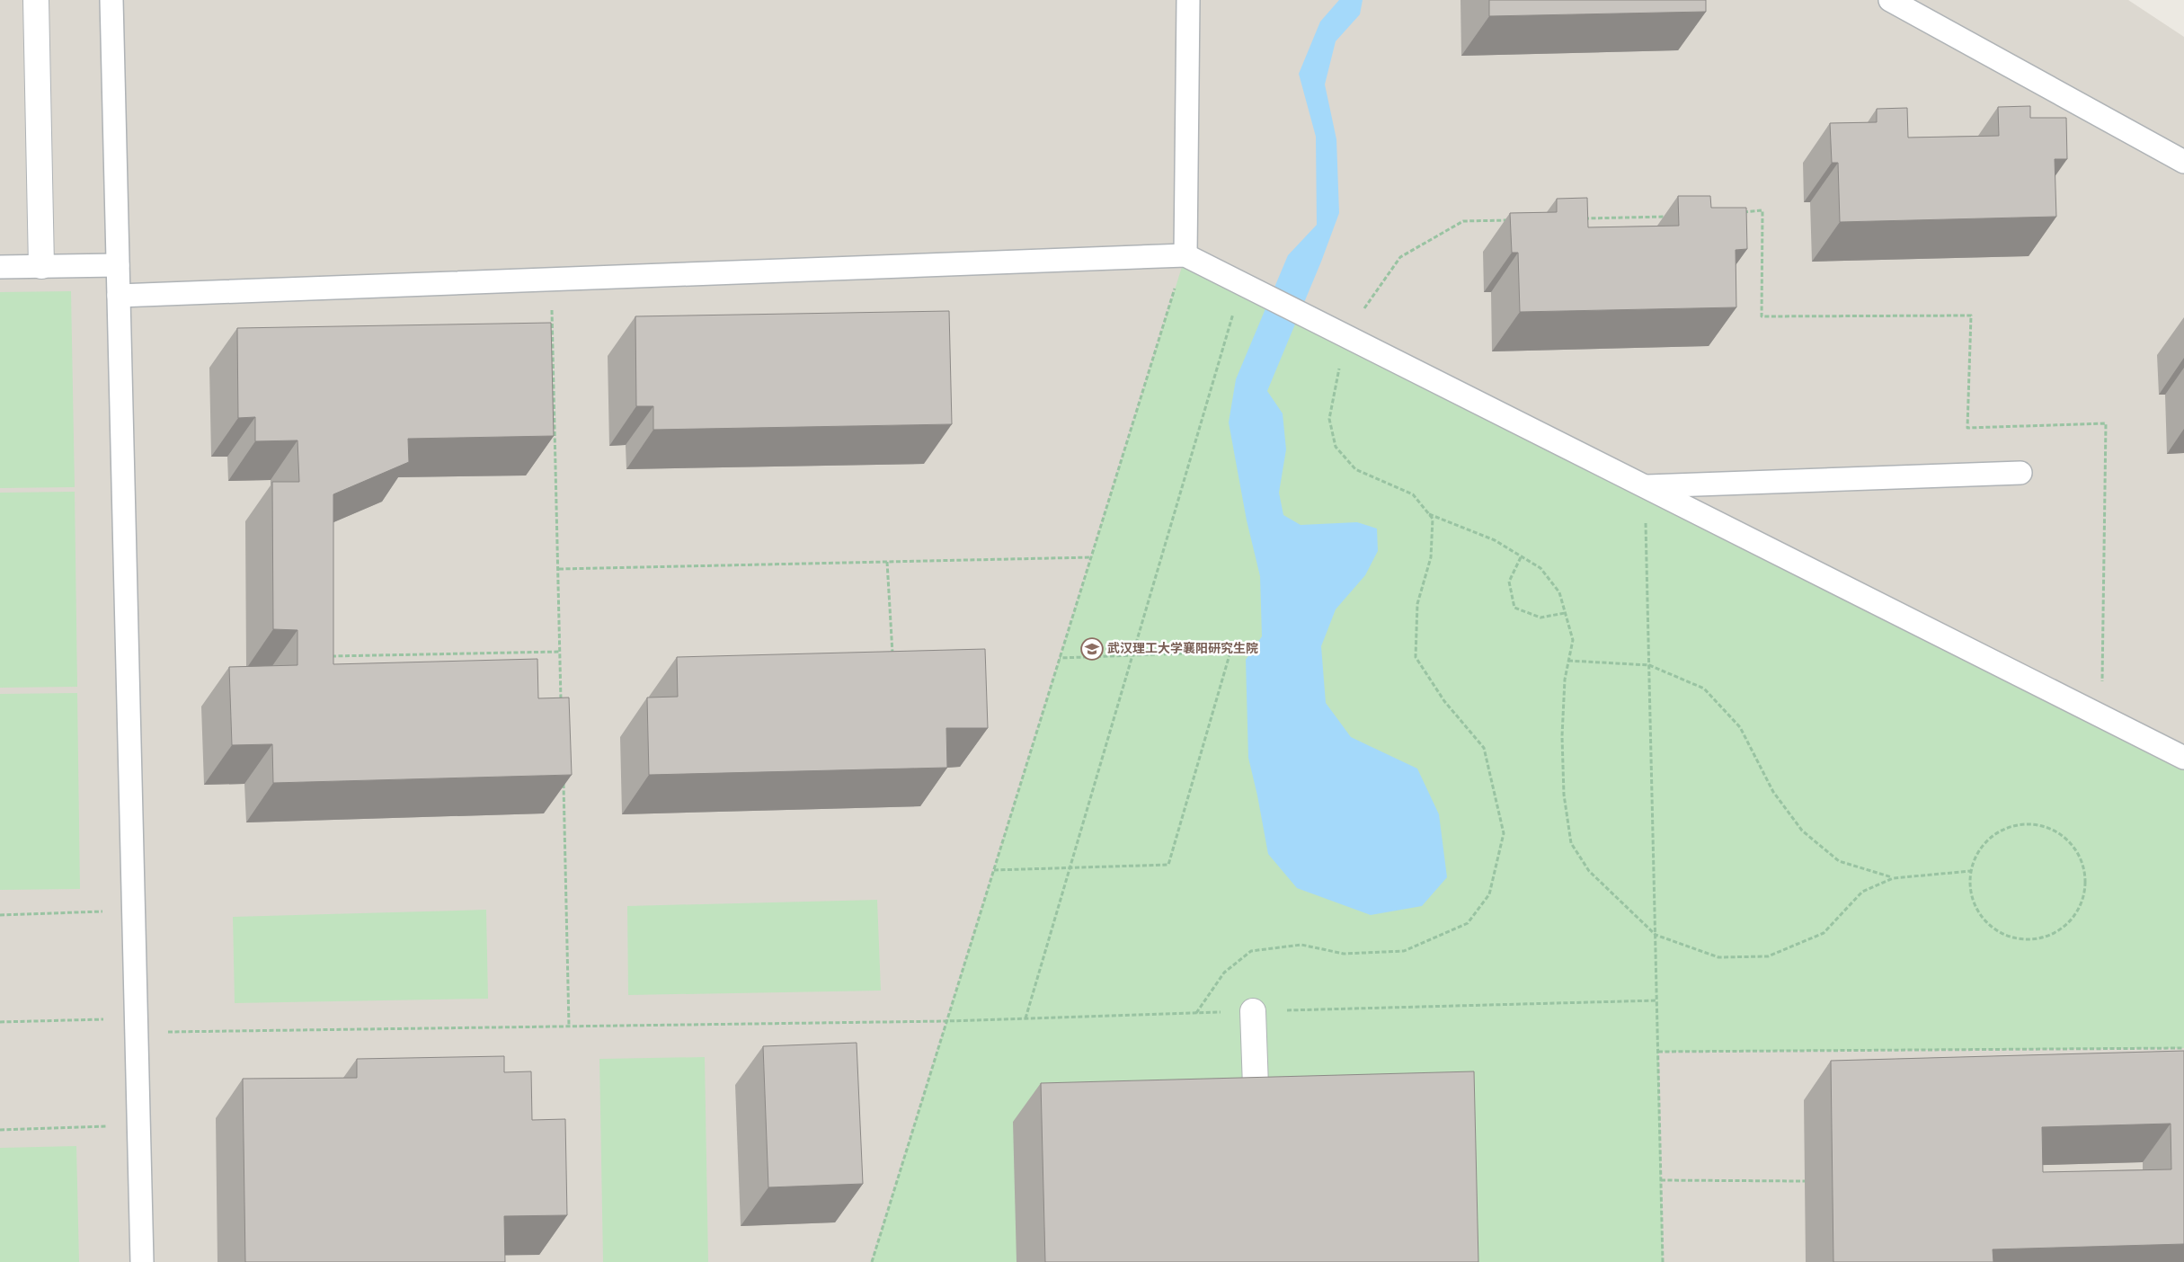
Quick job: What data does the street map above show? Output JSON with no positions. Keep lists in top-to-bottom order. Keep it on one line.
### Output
{"places":{"school or university":["武汉理工大学襄阳研究生院"]}}
